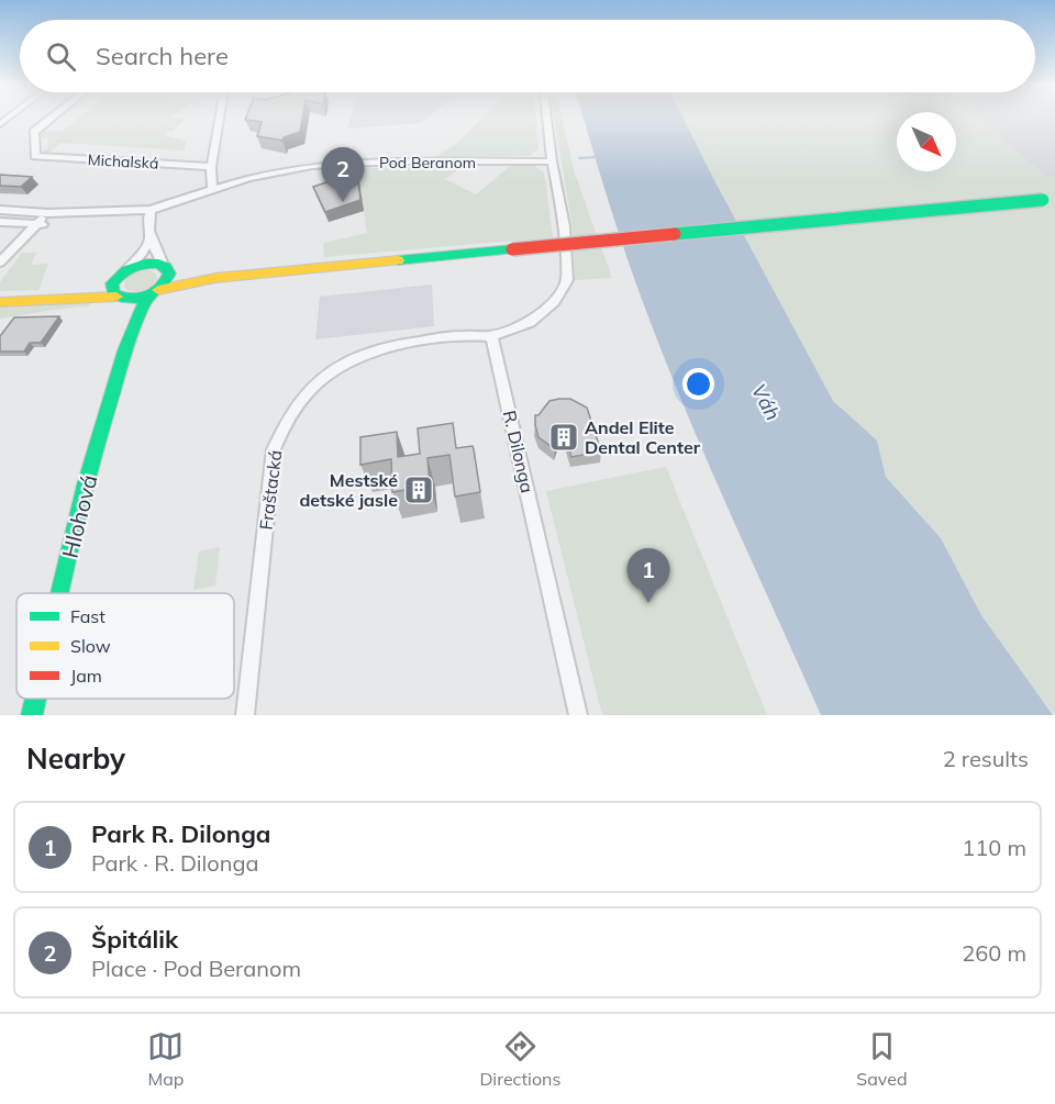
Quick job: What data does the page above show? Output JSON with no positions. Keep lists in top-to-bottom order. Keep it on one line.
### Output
{"streets":{"main road":["Hlohová"],"street":["Michalská","Pod Beranom","R. Dilonga","Fraštacká"]},"crossings":[["R. Dilonga","Fraštacká"]],"water":["Váh"],"places":{"building":["Andel Elite Dental Center","Mestské detské jasle"]},"legend":["Fast","Slow","Jam"],"north":"bottom right","page":{"search":"Search here","pins":["2","1"],"heading":["Nearby","2 results"],"list":[{"mark":"1","name":"Park R. Dilonga","note":"Park · R. Dilonga","value":"110 m"},{"mark":"2","name":"Špitálik","note":"Place · Pod Beranom","value":"260 m"}],"nav":["Map","Directions","Saved"]}}
